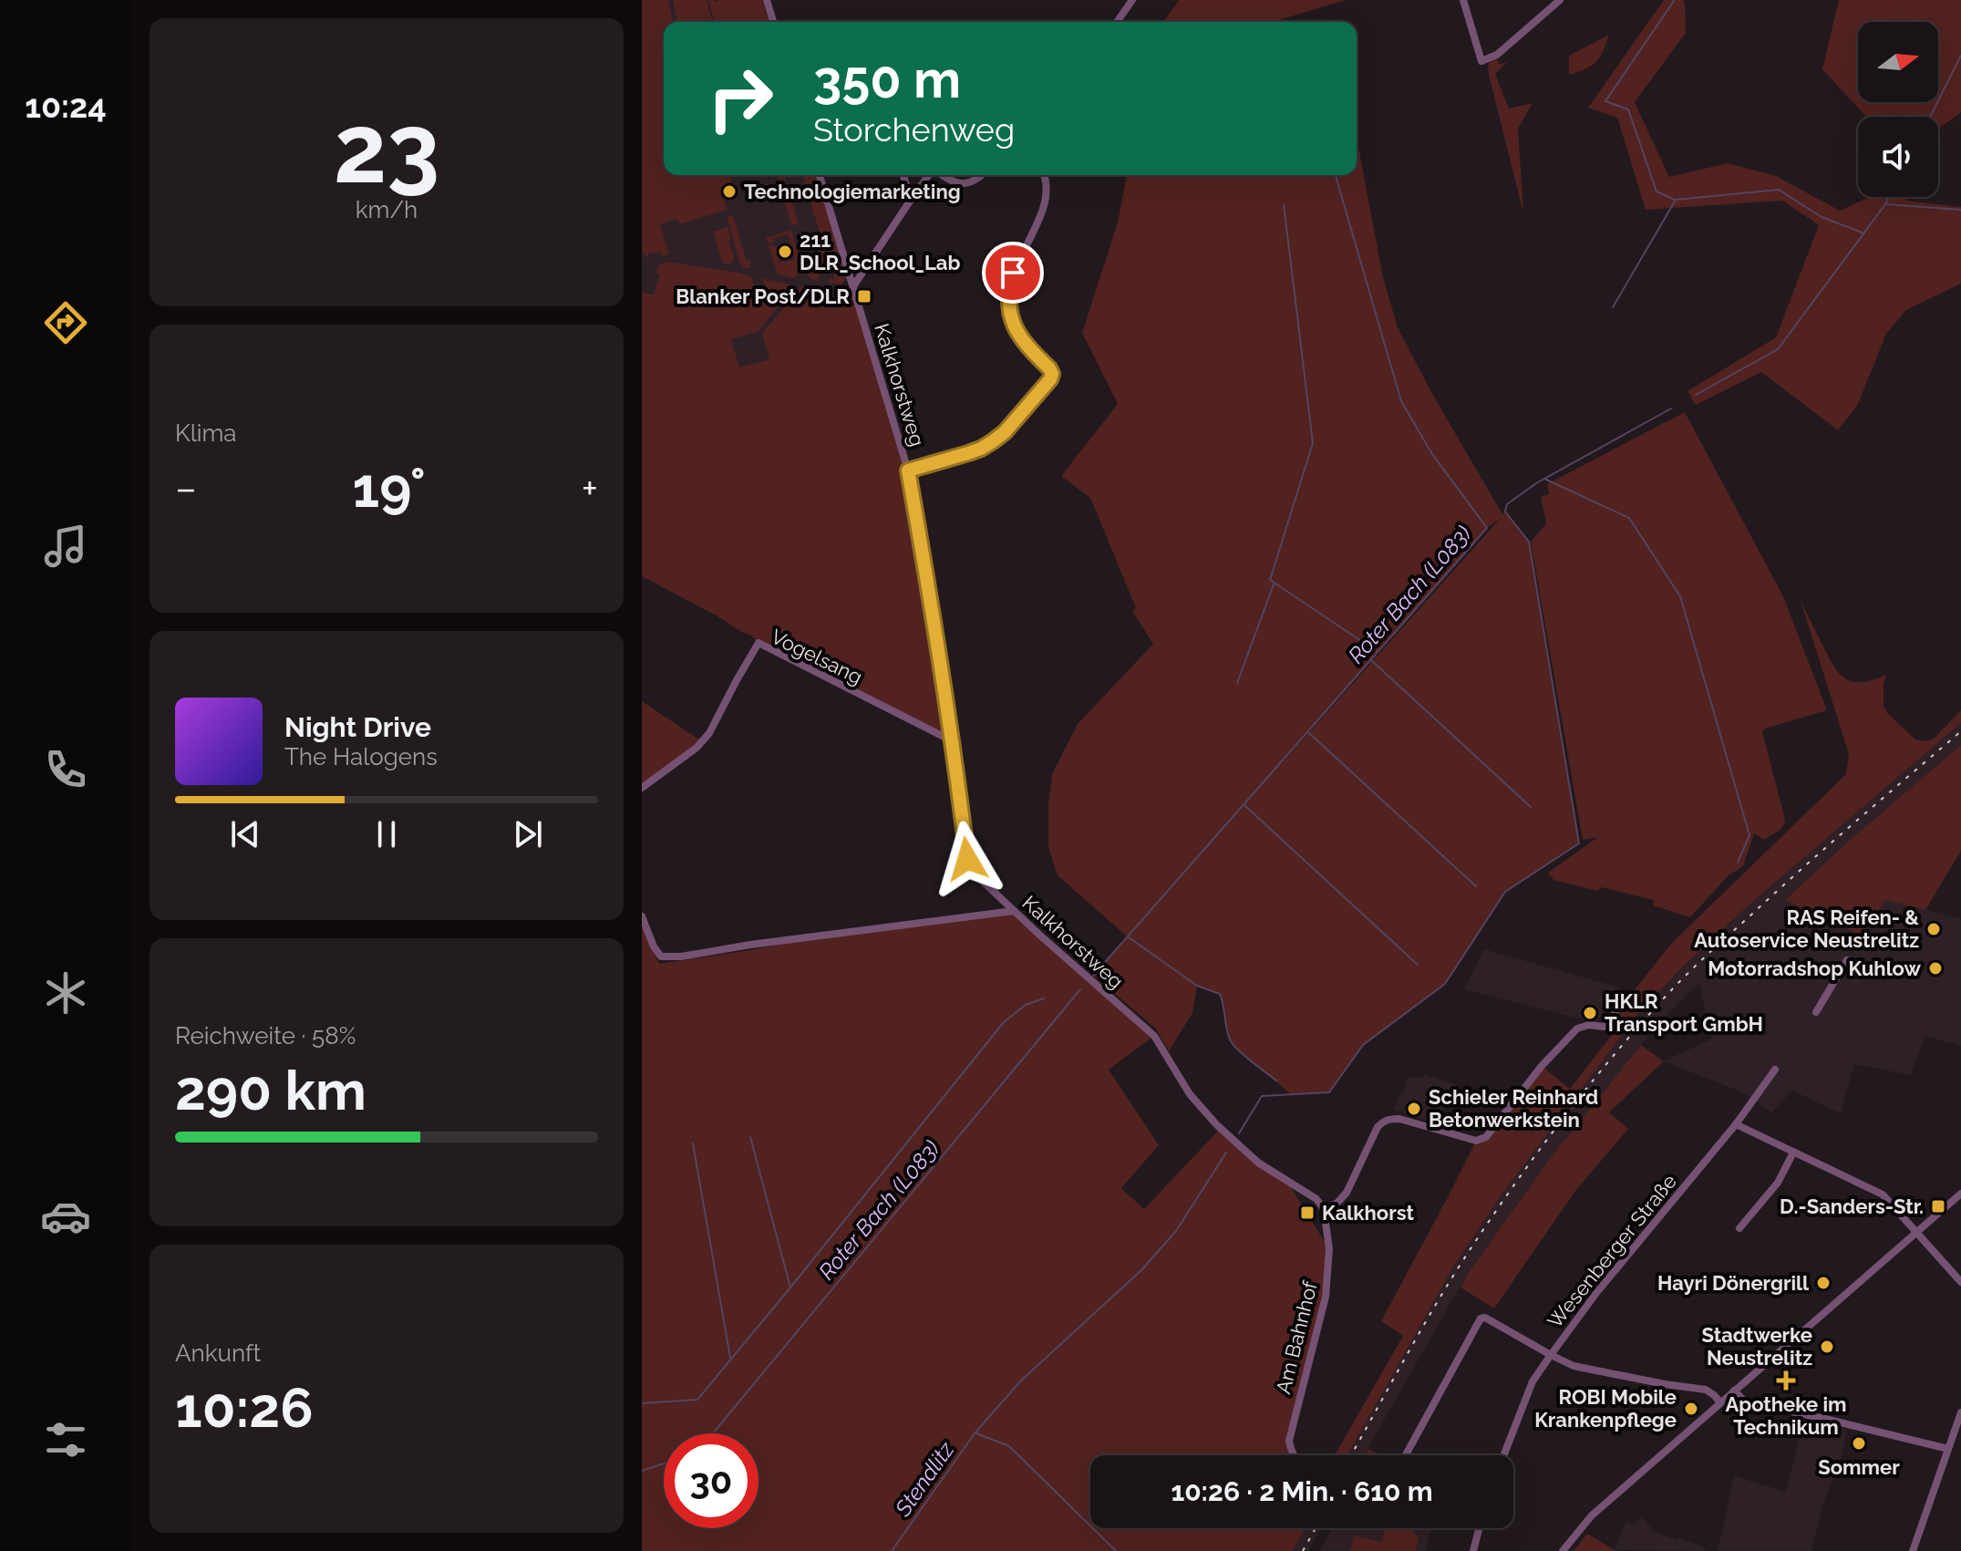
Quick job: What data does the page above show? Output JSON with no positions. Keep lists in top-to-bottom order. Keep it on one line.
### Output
{"streets":{"street":["Kalkhorstweg","Vogelsang","Wesenberger Straße","Am Bahnhof"]},"crossings":[["Kalkhorstweg","Vogelsang"],["Kalkhorstweg","Am Bahnhof"]],"water":["Roter Bach (L083)","Stendlitz"],"places":{"other":["Technologiemarketing","211 DLR_School_Lab","RAS Reifen- & Autoservice Neustrelitz","Motorradshop Kuhlow","HKLR Transport GmbH","Schieler Reinhard Betonwerkstein","Hayri Dönergrill","Stadtwerke Neustrelitz","ROBI Mobile Krankenpflege","Sommer"],"transit":["Blanker Post/DLR","D.-Sanders-Str.","Kalkhorst"],"health":["Apotheke im Technikum"]},"north":"right","page":{"tabs":"10:24","tile":[["23","km/h"],"Klima",["Reichweite · 58%","290 km"],["Ankunft","10:26"]],"turn":["350 m","Storchenweg"],"heat":["−","19°","+"],"song":["Night Drive","The Halogens"],"limit":"30","trip":"10:26 · 2 Min. · 610 m"}}
